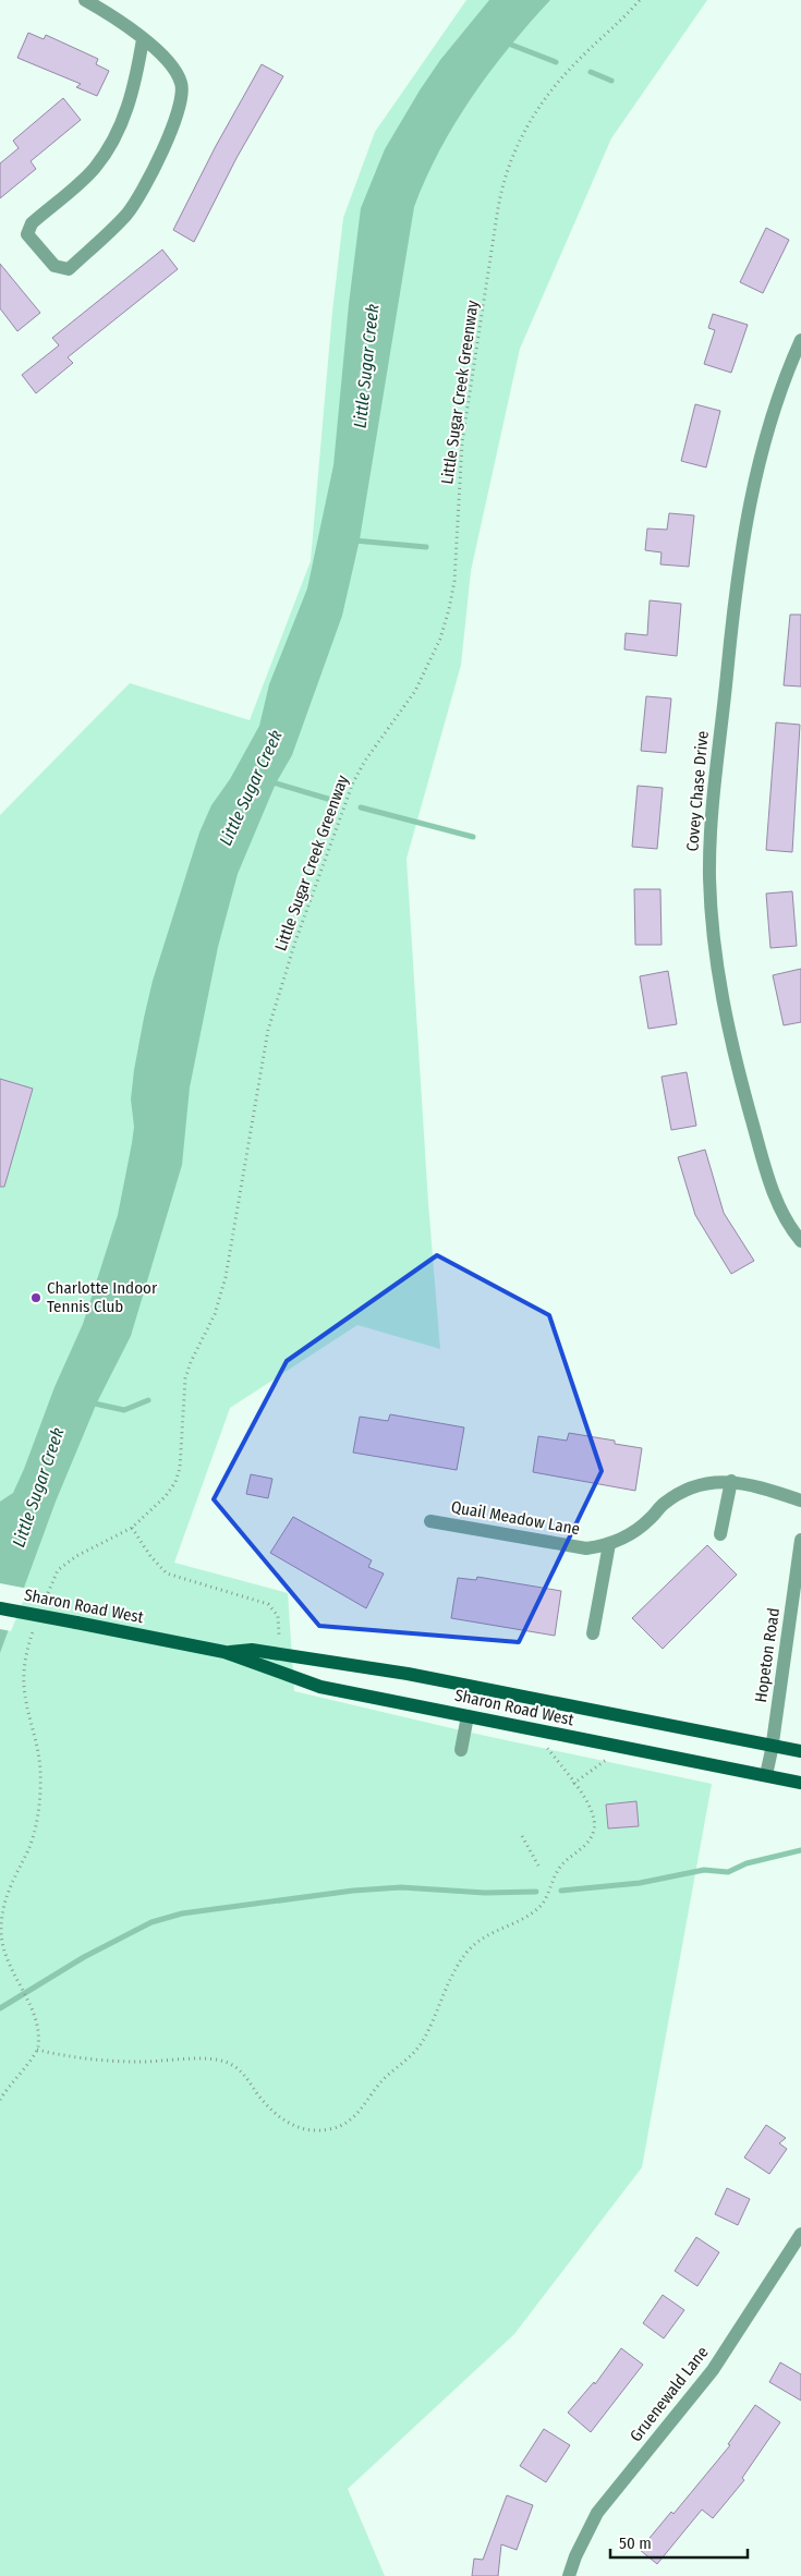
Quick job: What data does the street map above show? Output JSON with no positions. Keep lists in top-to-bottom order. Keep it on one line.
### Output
{"streets":{"main road":["Sharon Road West"],"street":["Covey Chase Drive","Quail Meadow Lane","Hopeton Road","Gruenewald Lane"],"path":["Little Sugar Creek Greenway"]},"crossings":[["Sharon Road West","Hopeton Road"]],"water":["Little Sugar Creek"],"places":["Charlotte Indoor Tennis Club"],"scale_bar":"50 m"}
